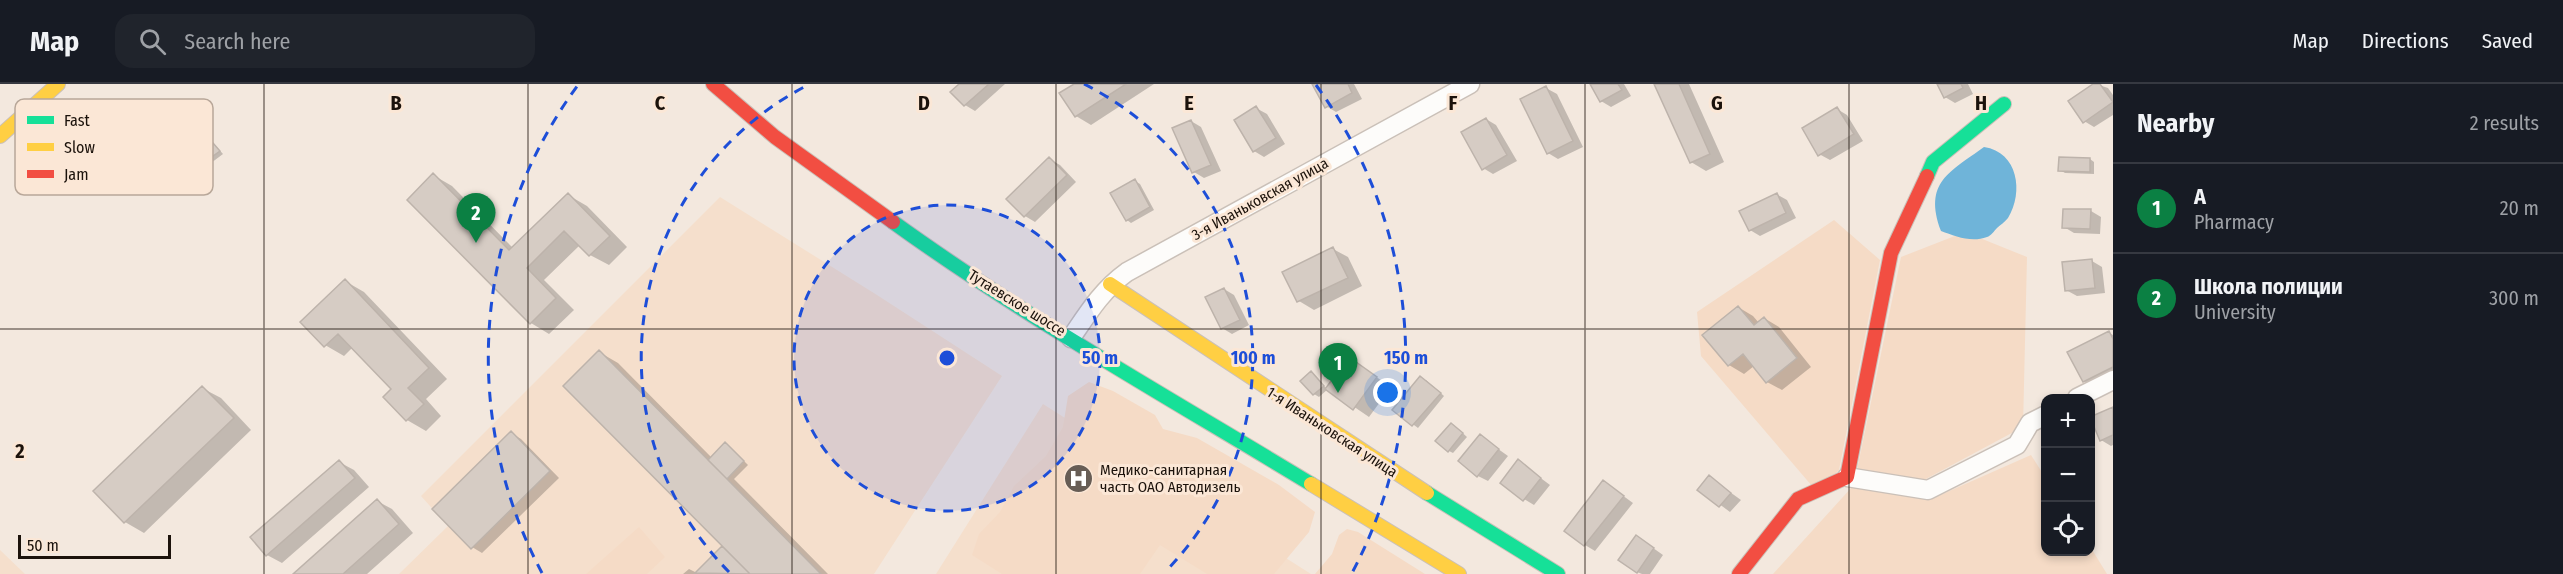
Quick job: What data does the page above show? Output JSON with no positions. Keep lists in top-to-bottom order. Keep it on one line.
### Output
{"streets":{"street":["3-я Иваньковская улица","Тутаевское шоссе","1-я Иваньковская улица"]},"crossings":[["3-я Иваньковская улица","Тутаевское шоссе"],["3-я Иваньковская улица","1-я Иваньковская улица"]],"places":{"hospital":["Медико-санитарная часть ОАО Автодизель"]},"legend":["Fast","Slow","Jam"],"scale_bar":"50 m","page":{"header":"Map","search":"Search here","nav":["Map","Directions","Saved"],"heading":["Nearby","2 results"],"list":[{"mark":"1","name":"А","note":"Pharmacy","value":"20 m"},{"mark":"2","name":"Школа полиции","note":"University","value":"300 m"}],"pins":["2","1"],"map_buttons":["+","−"],"scale":"50 m"},"grid":{"columns":["B","C","D","E","F","G","H"],"rows":["2"]},"rings":["50 m","100 m","150 m"]}
